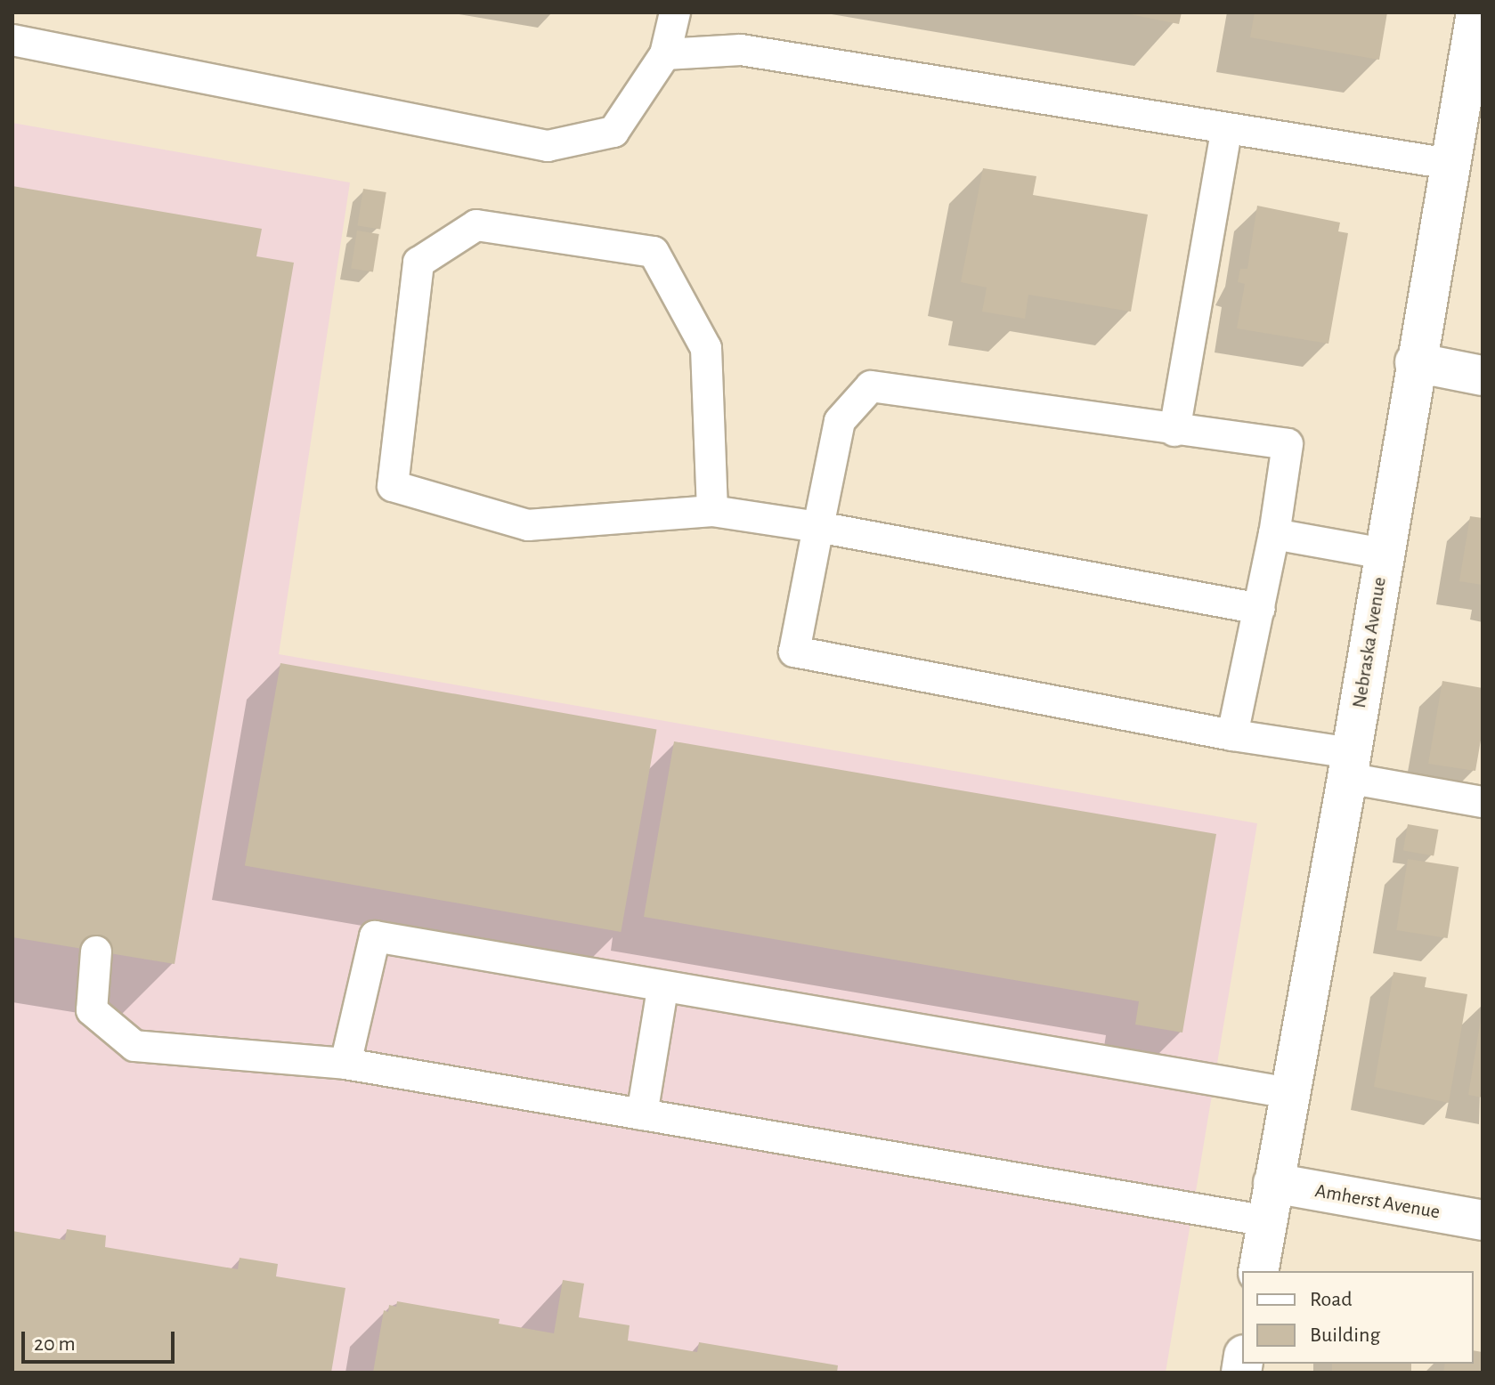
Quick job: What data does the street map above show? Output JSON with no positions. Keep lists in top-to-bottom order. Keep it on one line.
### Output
{"streets":{"street":["Nebraska Avenue","Amherst Avenue"]},"crossings":[["Nebraska Avenue","Amherst Avenue"]],"legend":["Road","Building"],"scale_bar":"20 m"}
